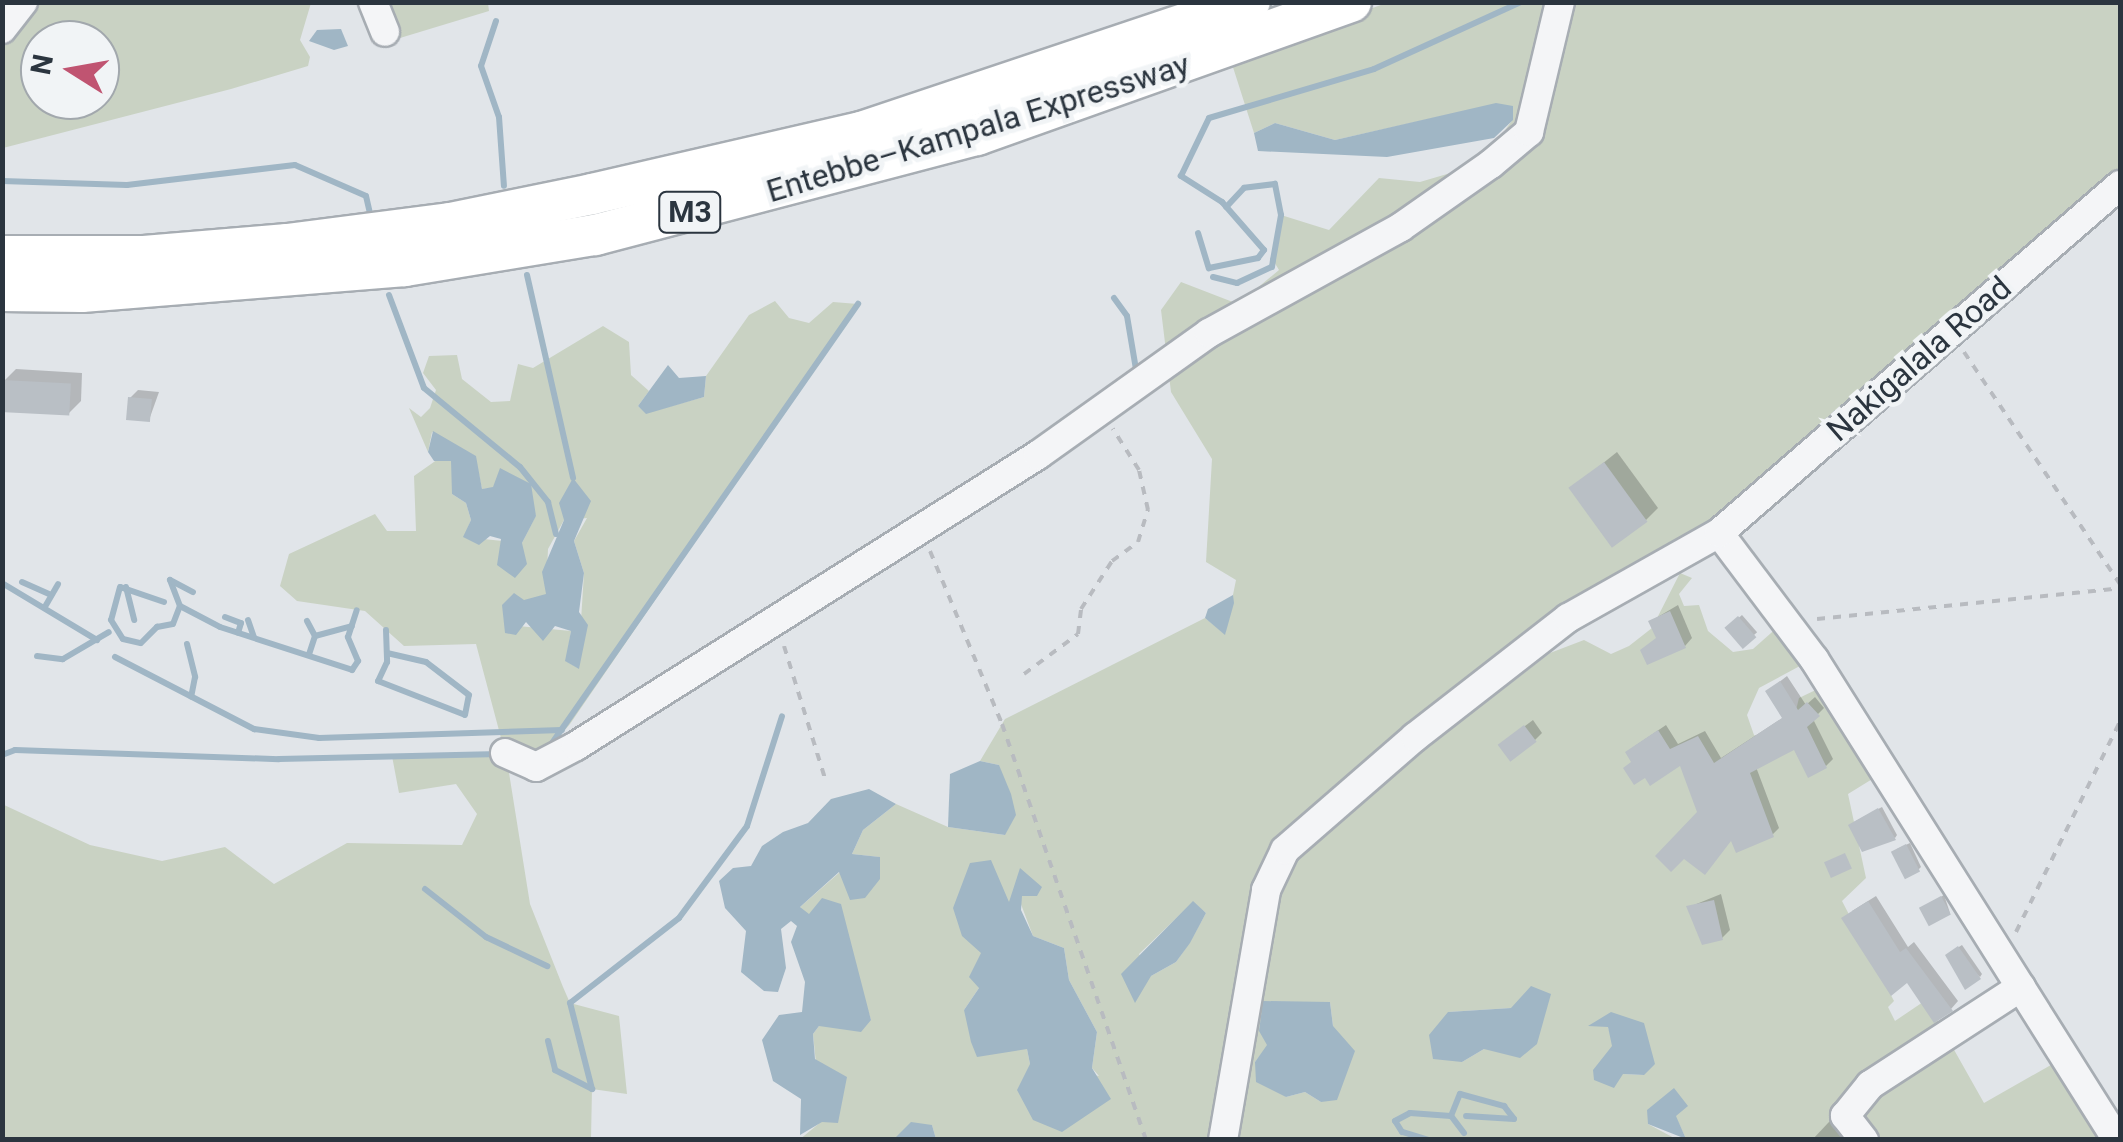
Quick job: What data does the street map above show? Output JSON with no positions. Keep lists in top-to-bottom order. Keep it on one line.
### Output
{"streets":{"highway":["Entebbe–Kampala Expressway","M3"],"street":["Nakigalala Road"]},"north":"left"}
